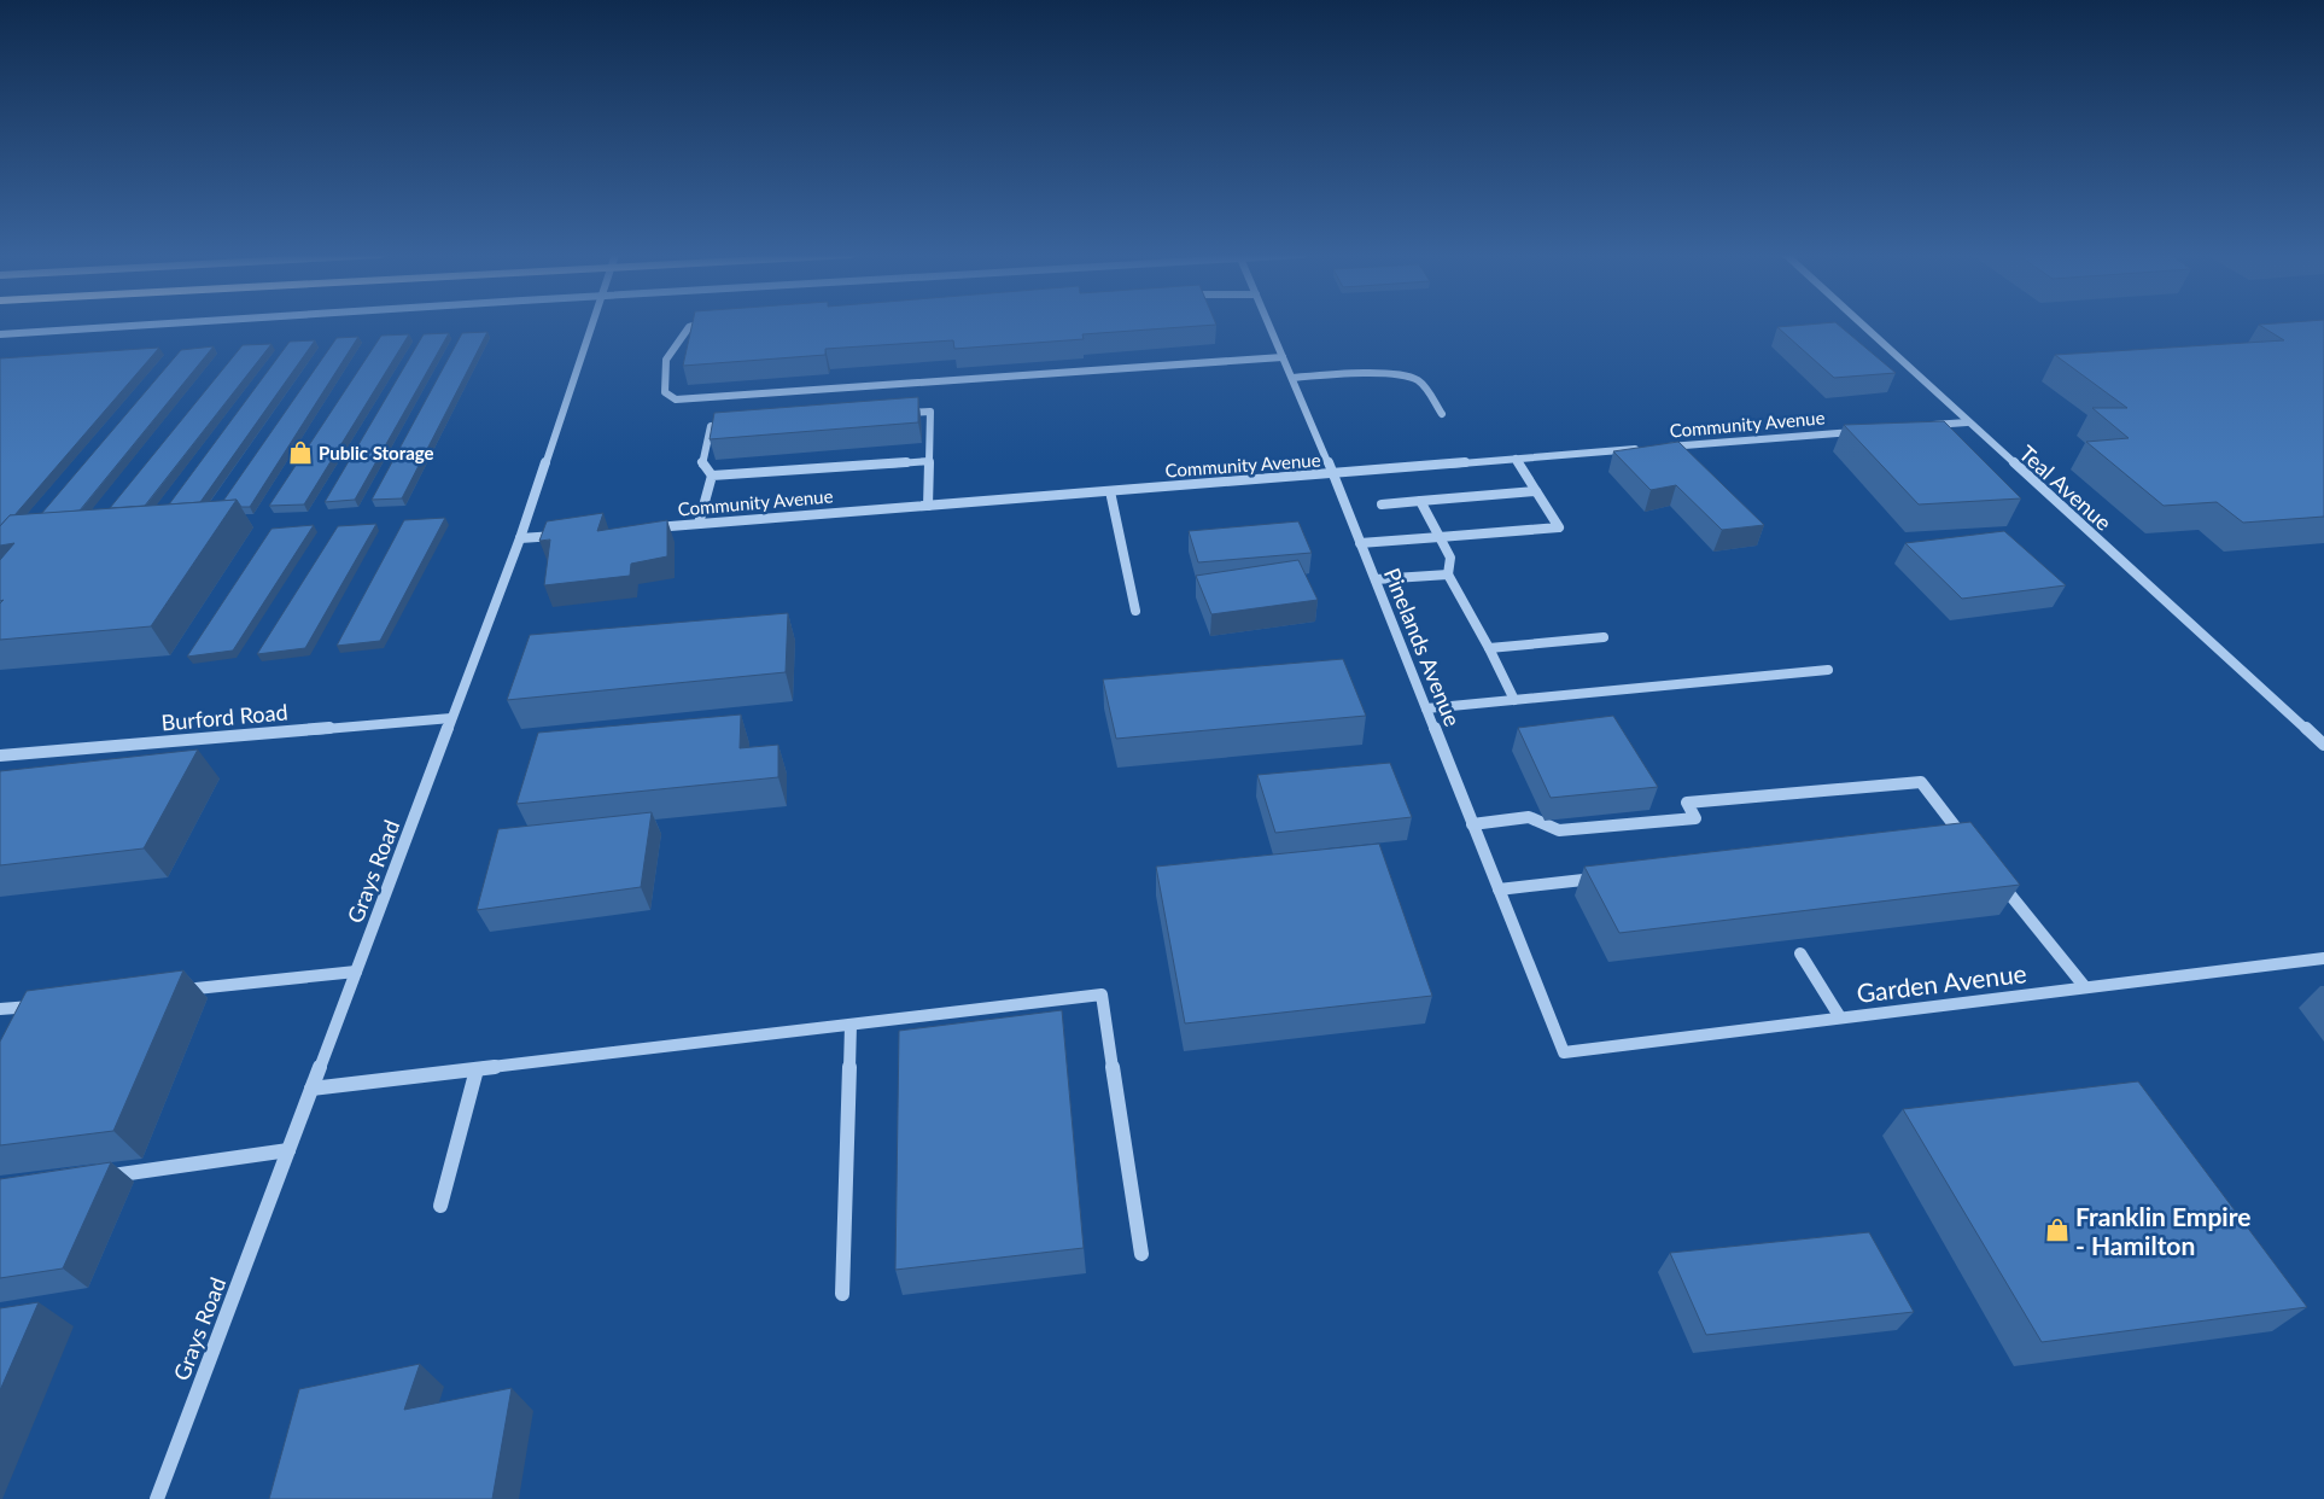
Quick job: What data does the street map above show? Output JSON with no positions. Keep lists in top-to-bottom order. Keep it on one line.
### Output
{"streets":{"street":["Community Avenue","Teal Avenue","Pinelands Avenue","Burford Road","Grays Road","Garden Avenue"]},"crossings":[["Community Avenue","Pinelands Avenue"],["Pinelands Avenue","Garden Avenue"],["Burford Road","Grays Road"]],"places":{"shop":["Public Storage","Franklin Empire - Hamilton"]}}
